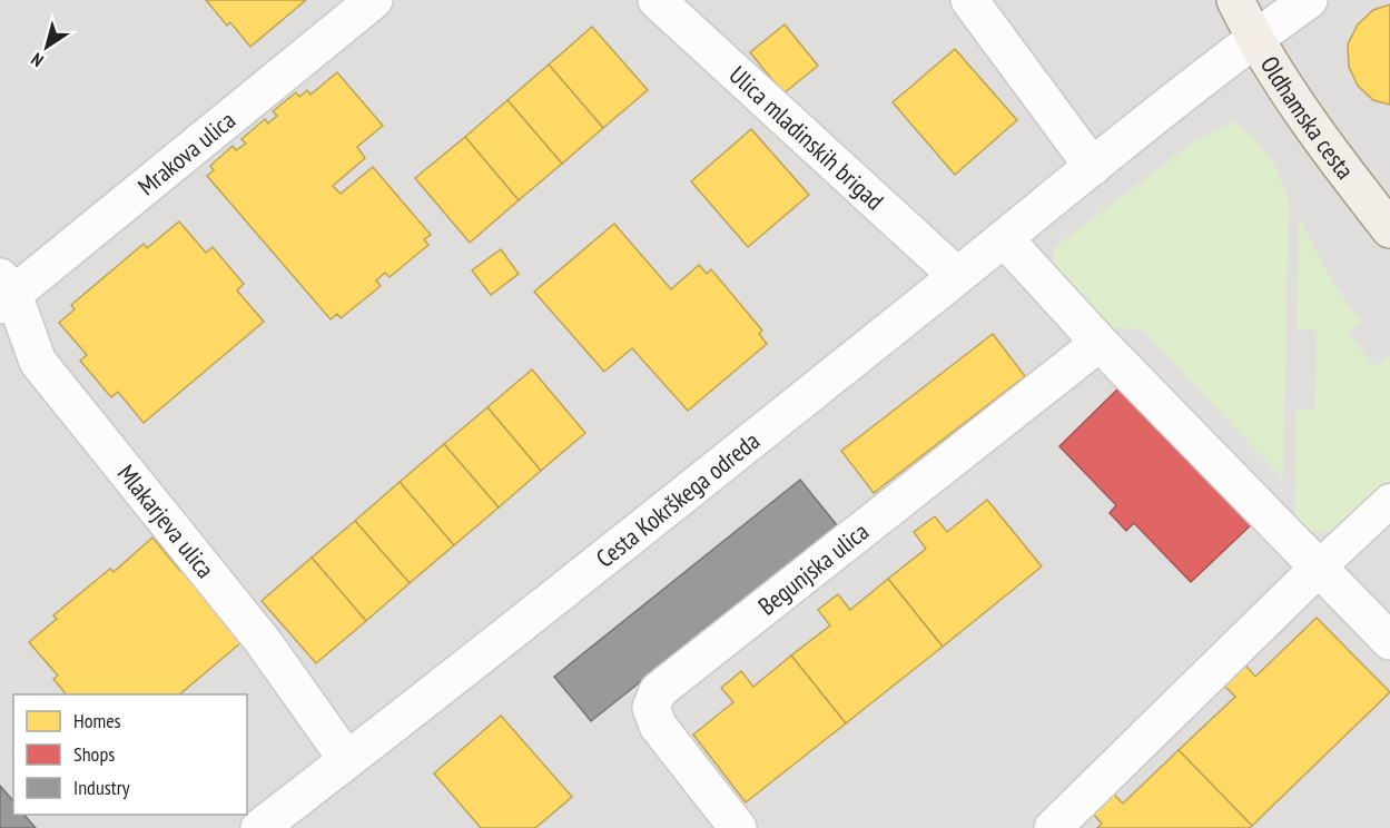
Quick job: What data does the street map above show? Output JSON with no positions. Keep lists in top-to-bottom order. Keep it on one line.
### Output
{"streets":{"main road":["Oldhamska cesta"],"street":["Ulica mladinskih brigad","Mrakova ulica","Cesta Kokrškega odreda","Mlakarjeva ulica","Begunjska ulica"]},"crossings":[["Oldhamska cesta","Cesta Kokrškega odreda"],["Ulica mladinskih brigad","Cesta Kokrškega odreda"],["Mrakova ulica","Mlakarjeva ulica"],["Cesta Kokrškega odreda","Mlakarjeva ulica"]],"legend":["Homes","Shops","Industry"],"north":"bottom left"}
